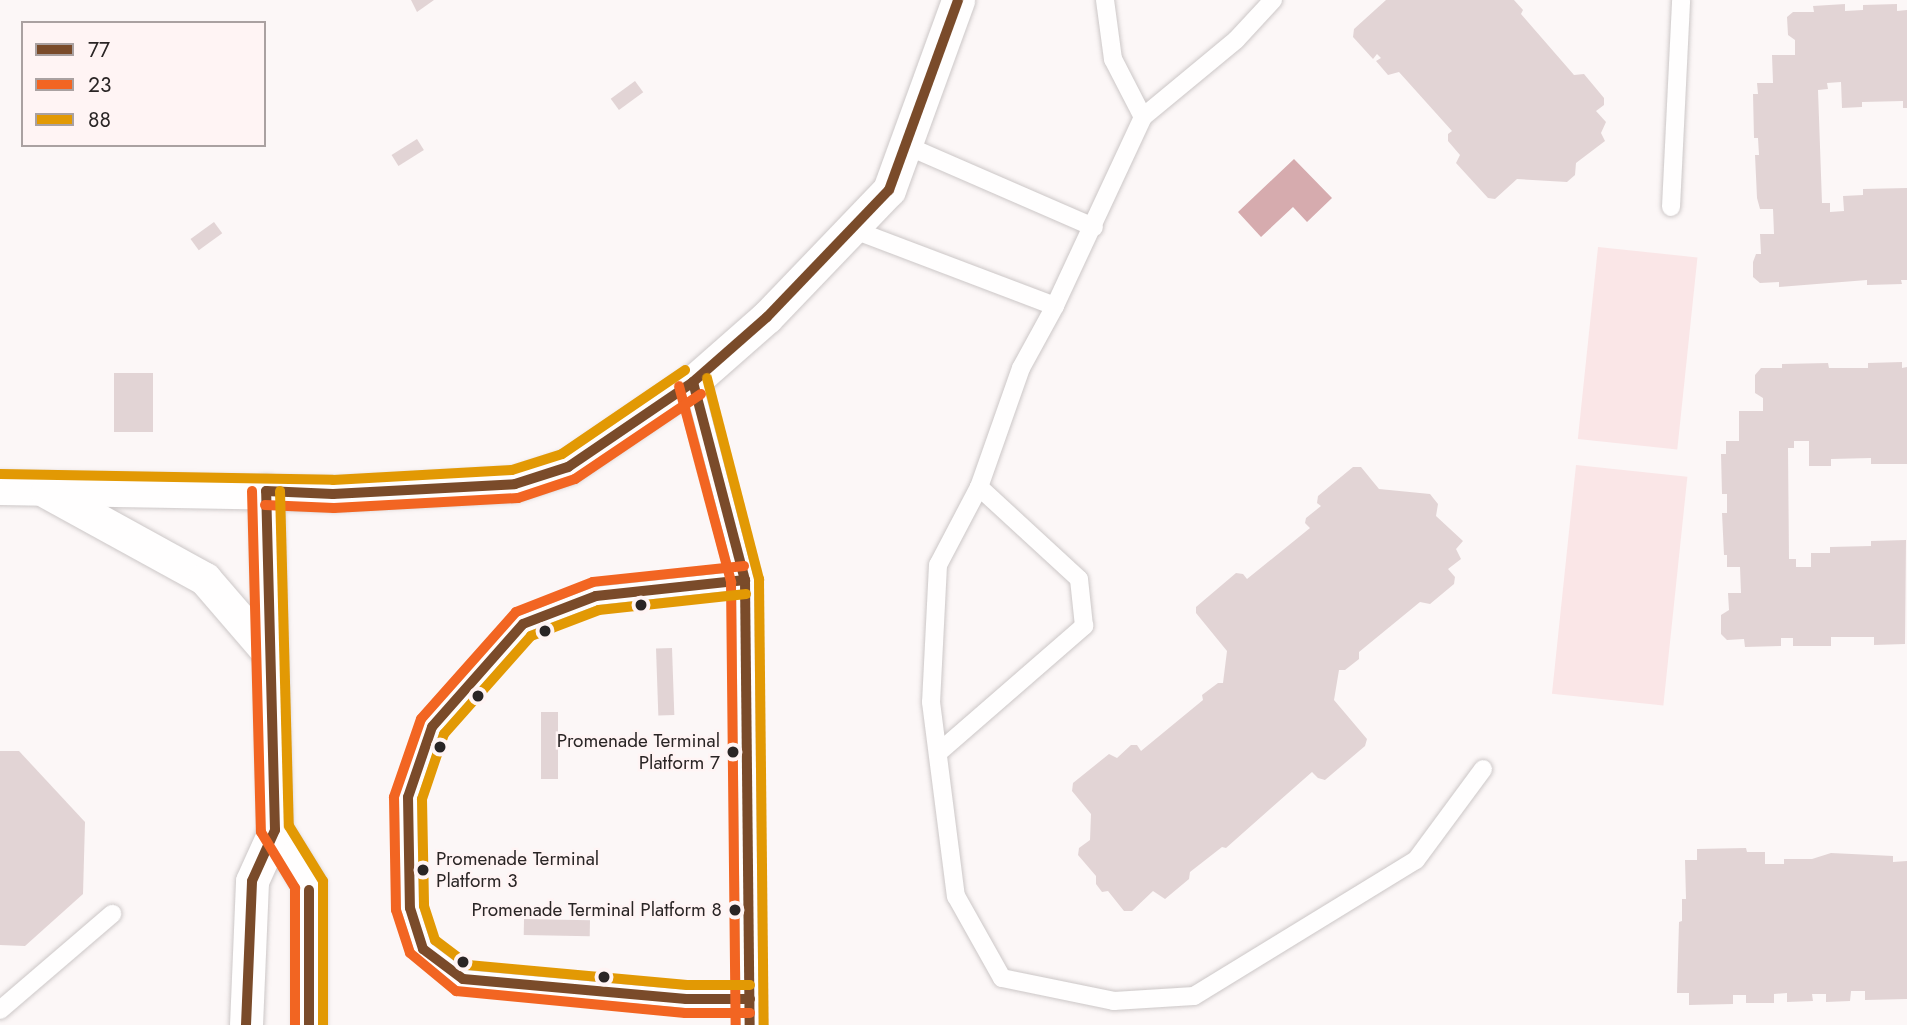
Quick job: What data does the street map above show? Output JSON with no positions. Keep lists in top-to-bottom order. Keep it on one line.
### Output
{"places":["Promenade Terminal Platform 7","Promenade Terminal Platform 3","Promenade Terminal Platform 8"],"lines":["transit line 77","transit line 88","transit line 23"],"legend":["77","23","88"]}
